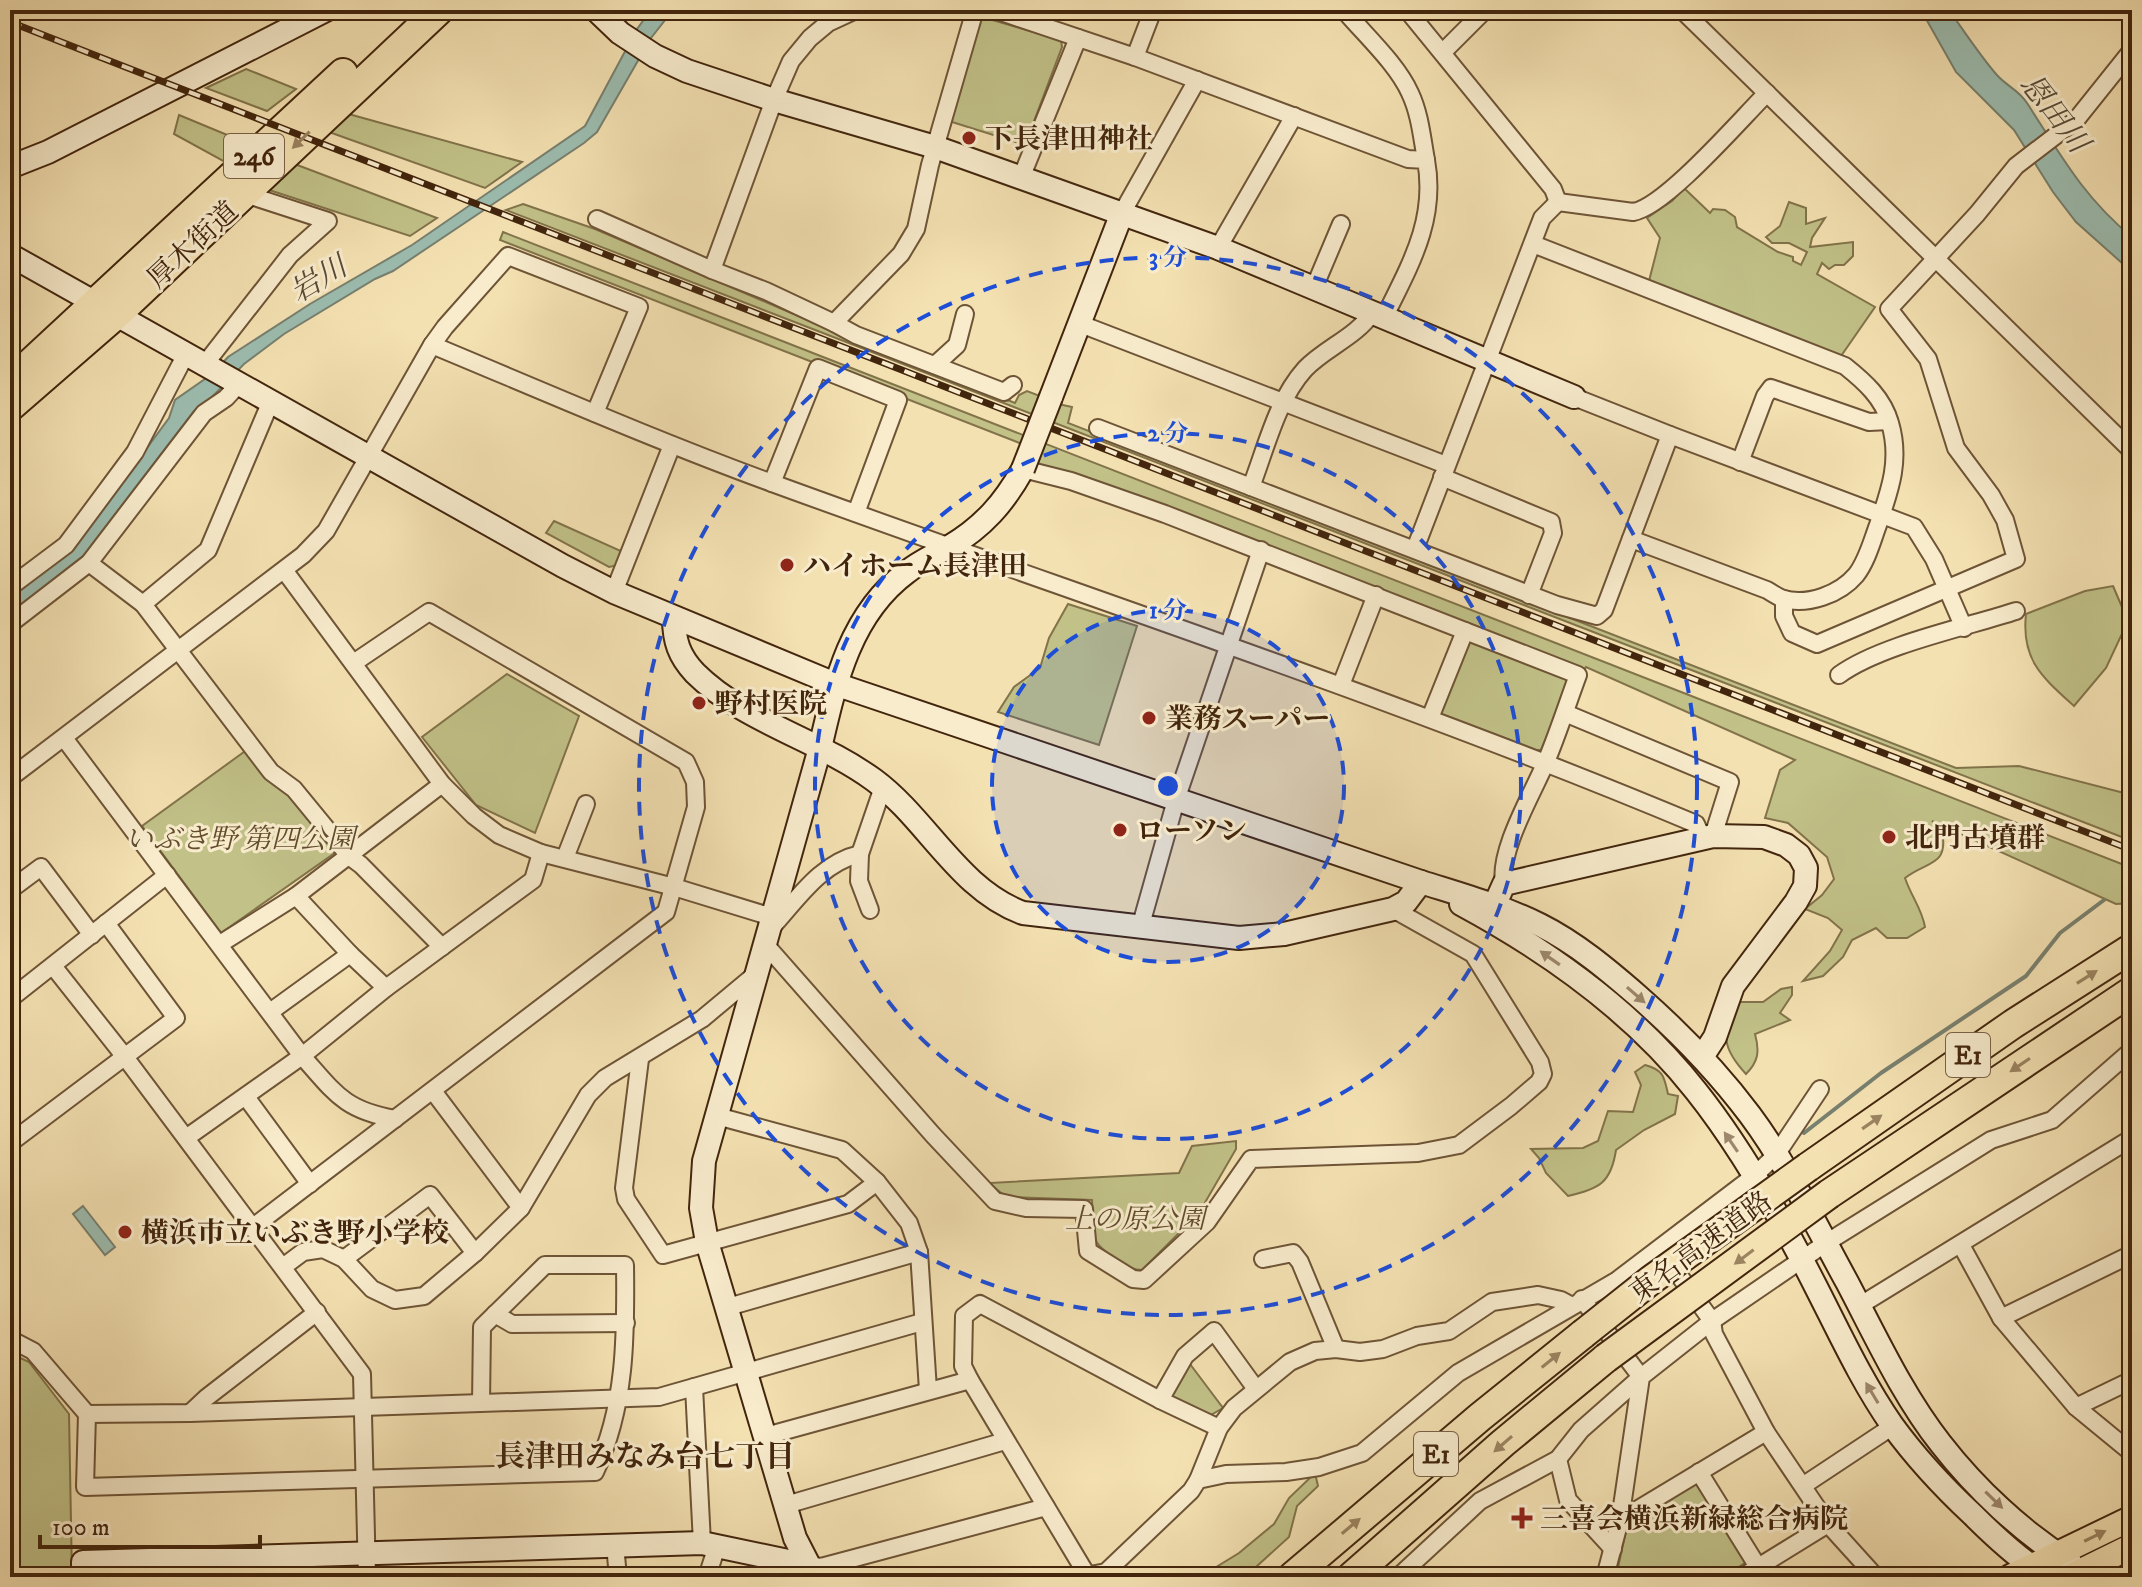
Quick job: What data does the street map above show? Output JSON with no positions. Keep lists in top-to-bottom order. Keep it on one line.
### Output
{"streets":{"highway":["246","厚木街道","E1","東名高速道路"]},"districts":["長津田みなみ台七丁目"],"water":["恩田川","岩川"],"parks":["いぶき野 第四公園","上の原公園"],"places":{"other":["下長津田神社","ハイホーム長津田","野村医院","業務スーパー","ローソン","北門古墳群","横浜市立いぶき野小学校"],"health":["三喜会横浜新緑総合病院"]},"scale_bar":"100 m","rings":["3 分","2 分","1 分"]}
